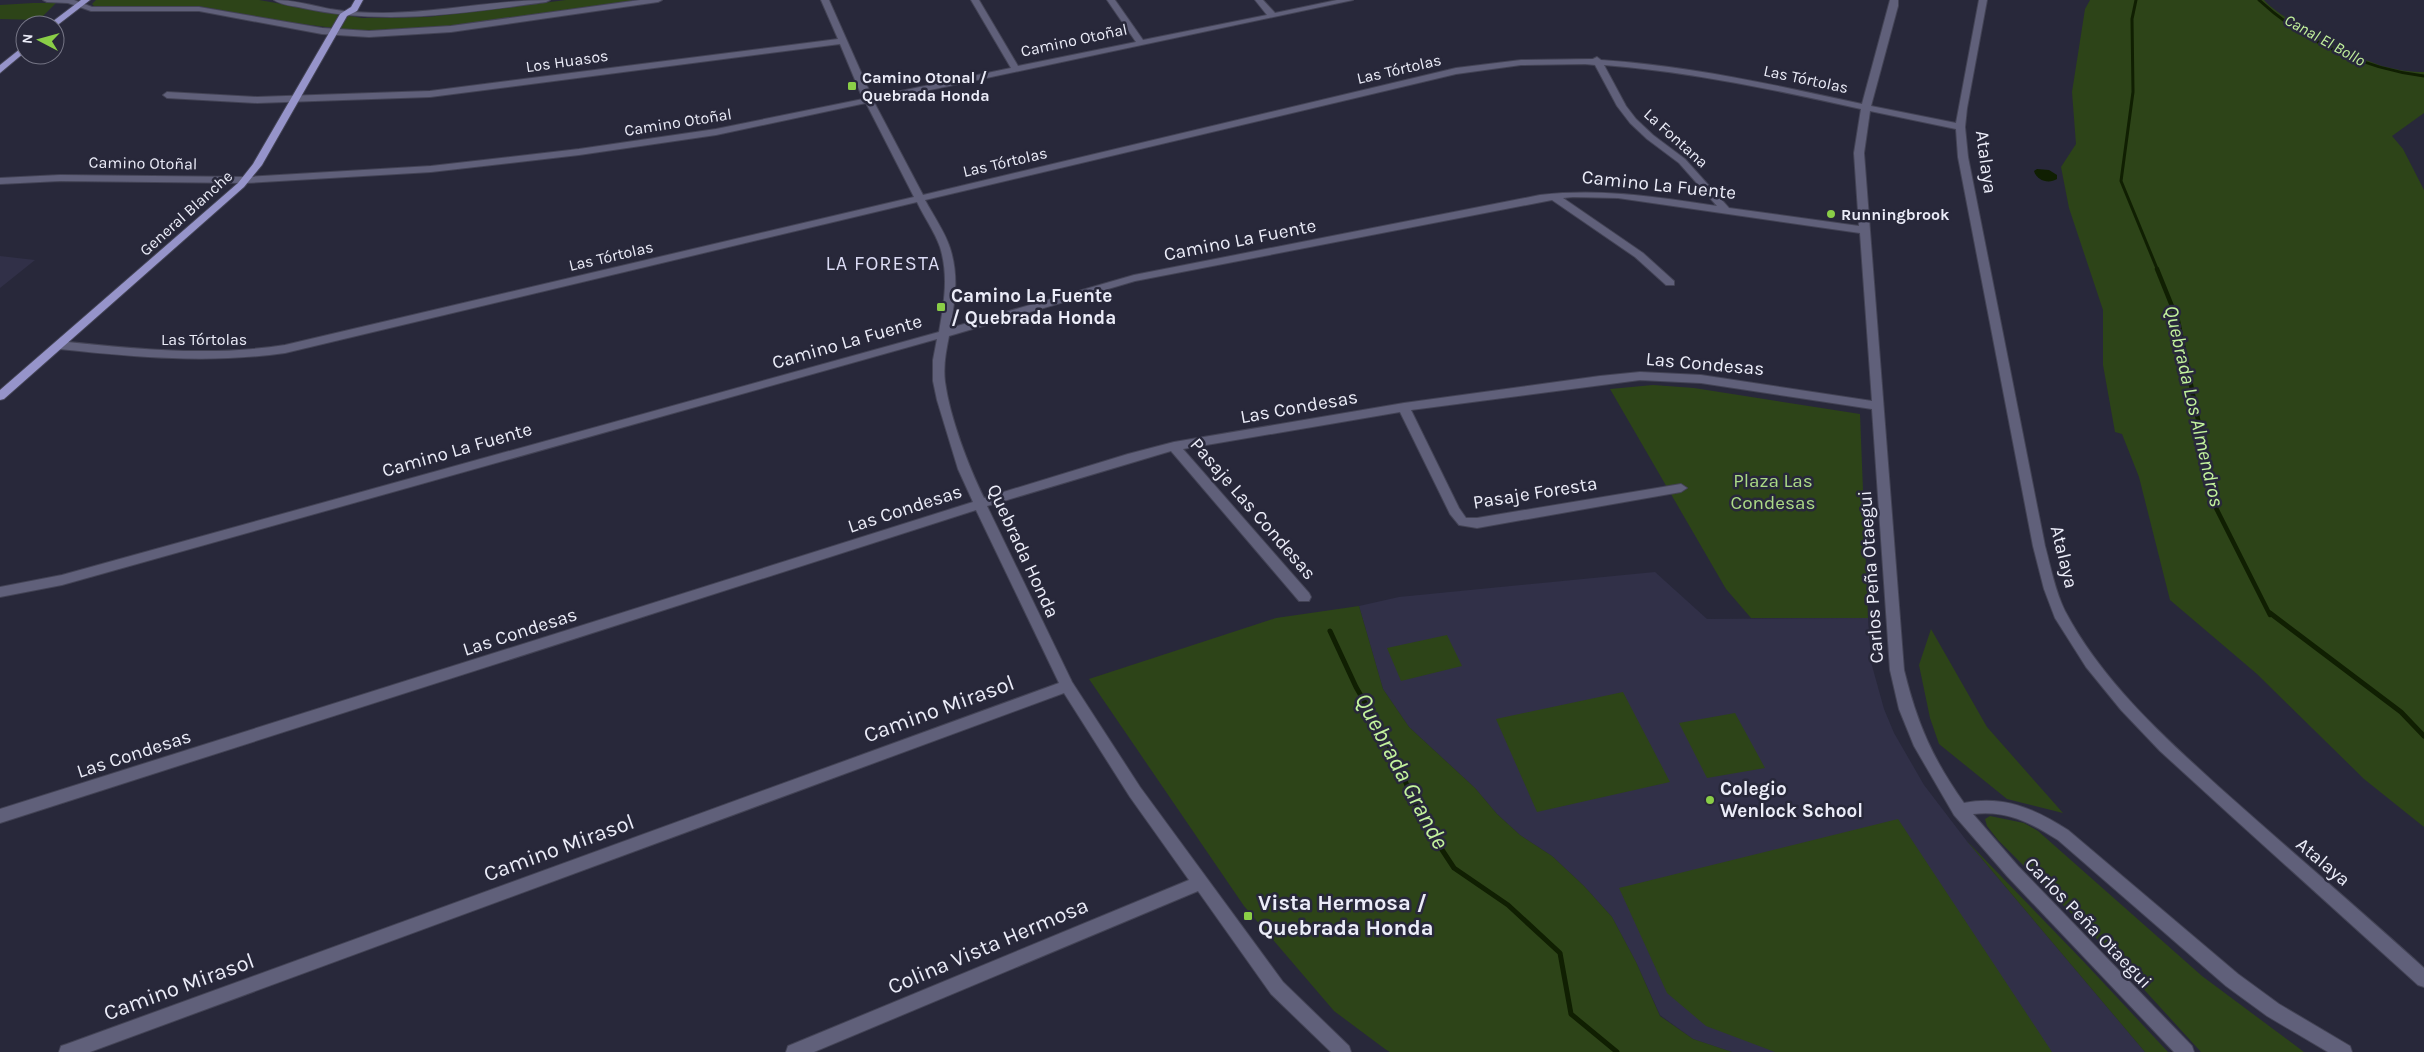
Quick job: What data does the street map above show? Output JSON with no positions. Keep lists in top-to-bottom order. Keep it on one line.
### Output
{"streets":{"main road":["General Blanche"],"street":["Camino Otoñal","Los Huasos","Las Tórtolas","La Fontana","Atalaya","Camino La Fuente","Las Condesas","Pasaje Foresta","Pasaje Las Condesas","Quebrada Honda","Carlos Peña Otaegui","Camino Mirasol","Colina Vista Hermosa"]},"crossings":[["Camino Otoñal","General Blanche"],["Camino Otoñal","Quebrada Honda"],["Los Huasos","General Blanche"],["Los Huasos","Quebrada Honda"],["Las Tórtolas","La Fontana"],["Las Tórtolas","Atalaya"],["Las Tórtolas","General Blanche"],["Las Tórtolas","Quebrada Honda"],["Las Tórtolas","Carlos Peña Otaegui"],["La Fontana","Camino La Fuente"],["Camino La Fuente","Quebrada Honda"],["Camino La Fuente","Carlos Peña Otaegui"],["Las Condesas","Pasaje Foresta"],["Las Condesas","Pasaje Las Condesas"],["Las Condesas","Quebrada Honda"],["Las Condesas","Carlos Peña Otaegui"],["Quebrada Honda","Camino Mirasol"],["Quebrada Honda","Colina Vista Hermosa"]],"districts":["LA FORESTA"],"water":["Canal El Bollo","Quebrada Los Almendros","Quebrada Grande"],"parks":["Plaza Las Condesas"],"places":{"transit":["Camino Otonal / Quebrada Honda","Camino La Fuente / Quebrada Honda","Vista Hermosa / Quebrada Honda"],"other":["Runningbrook","Colegio Wenlock School"]},"north":"left"}
